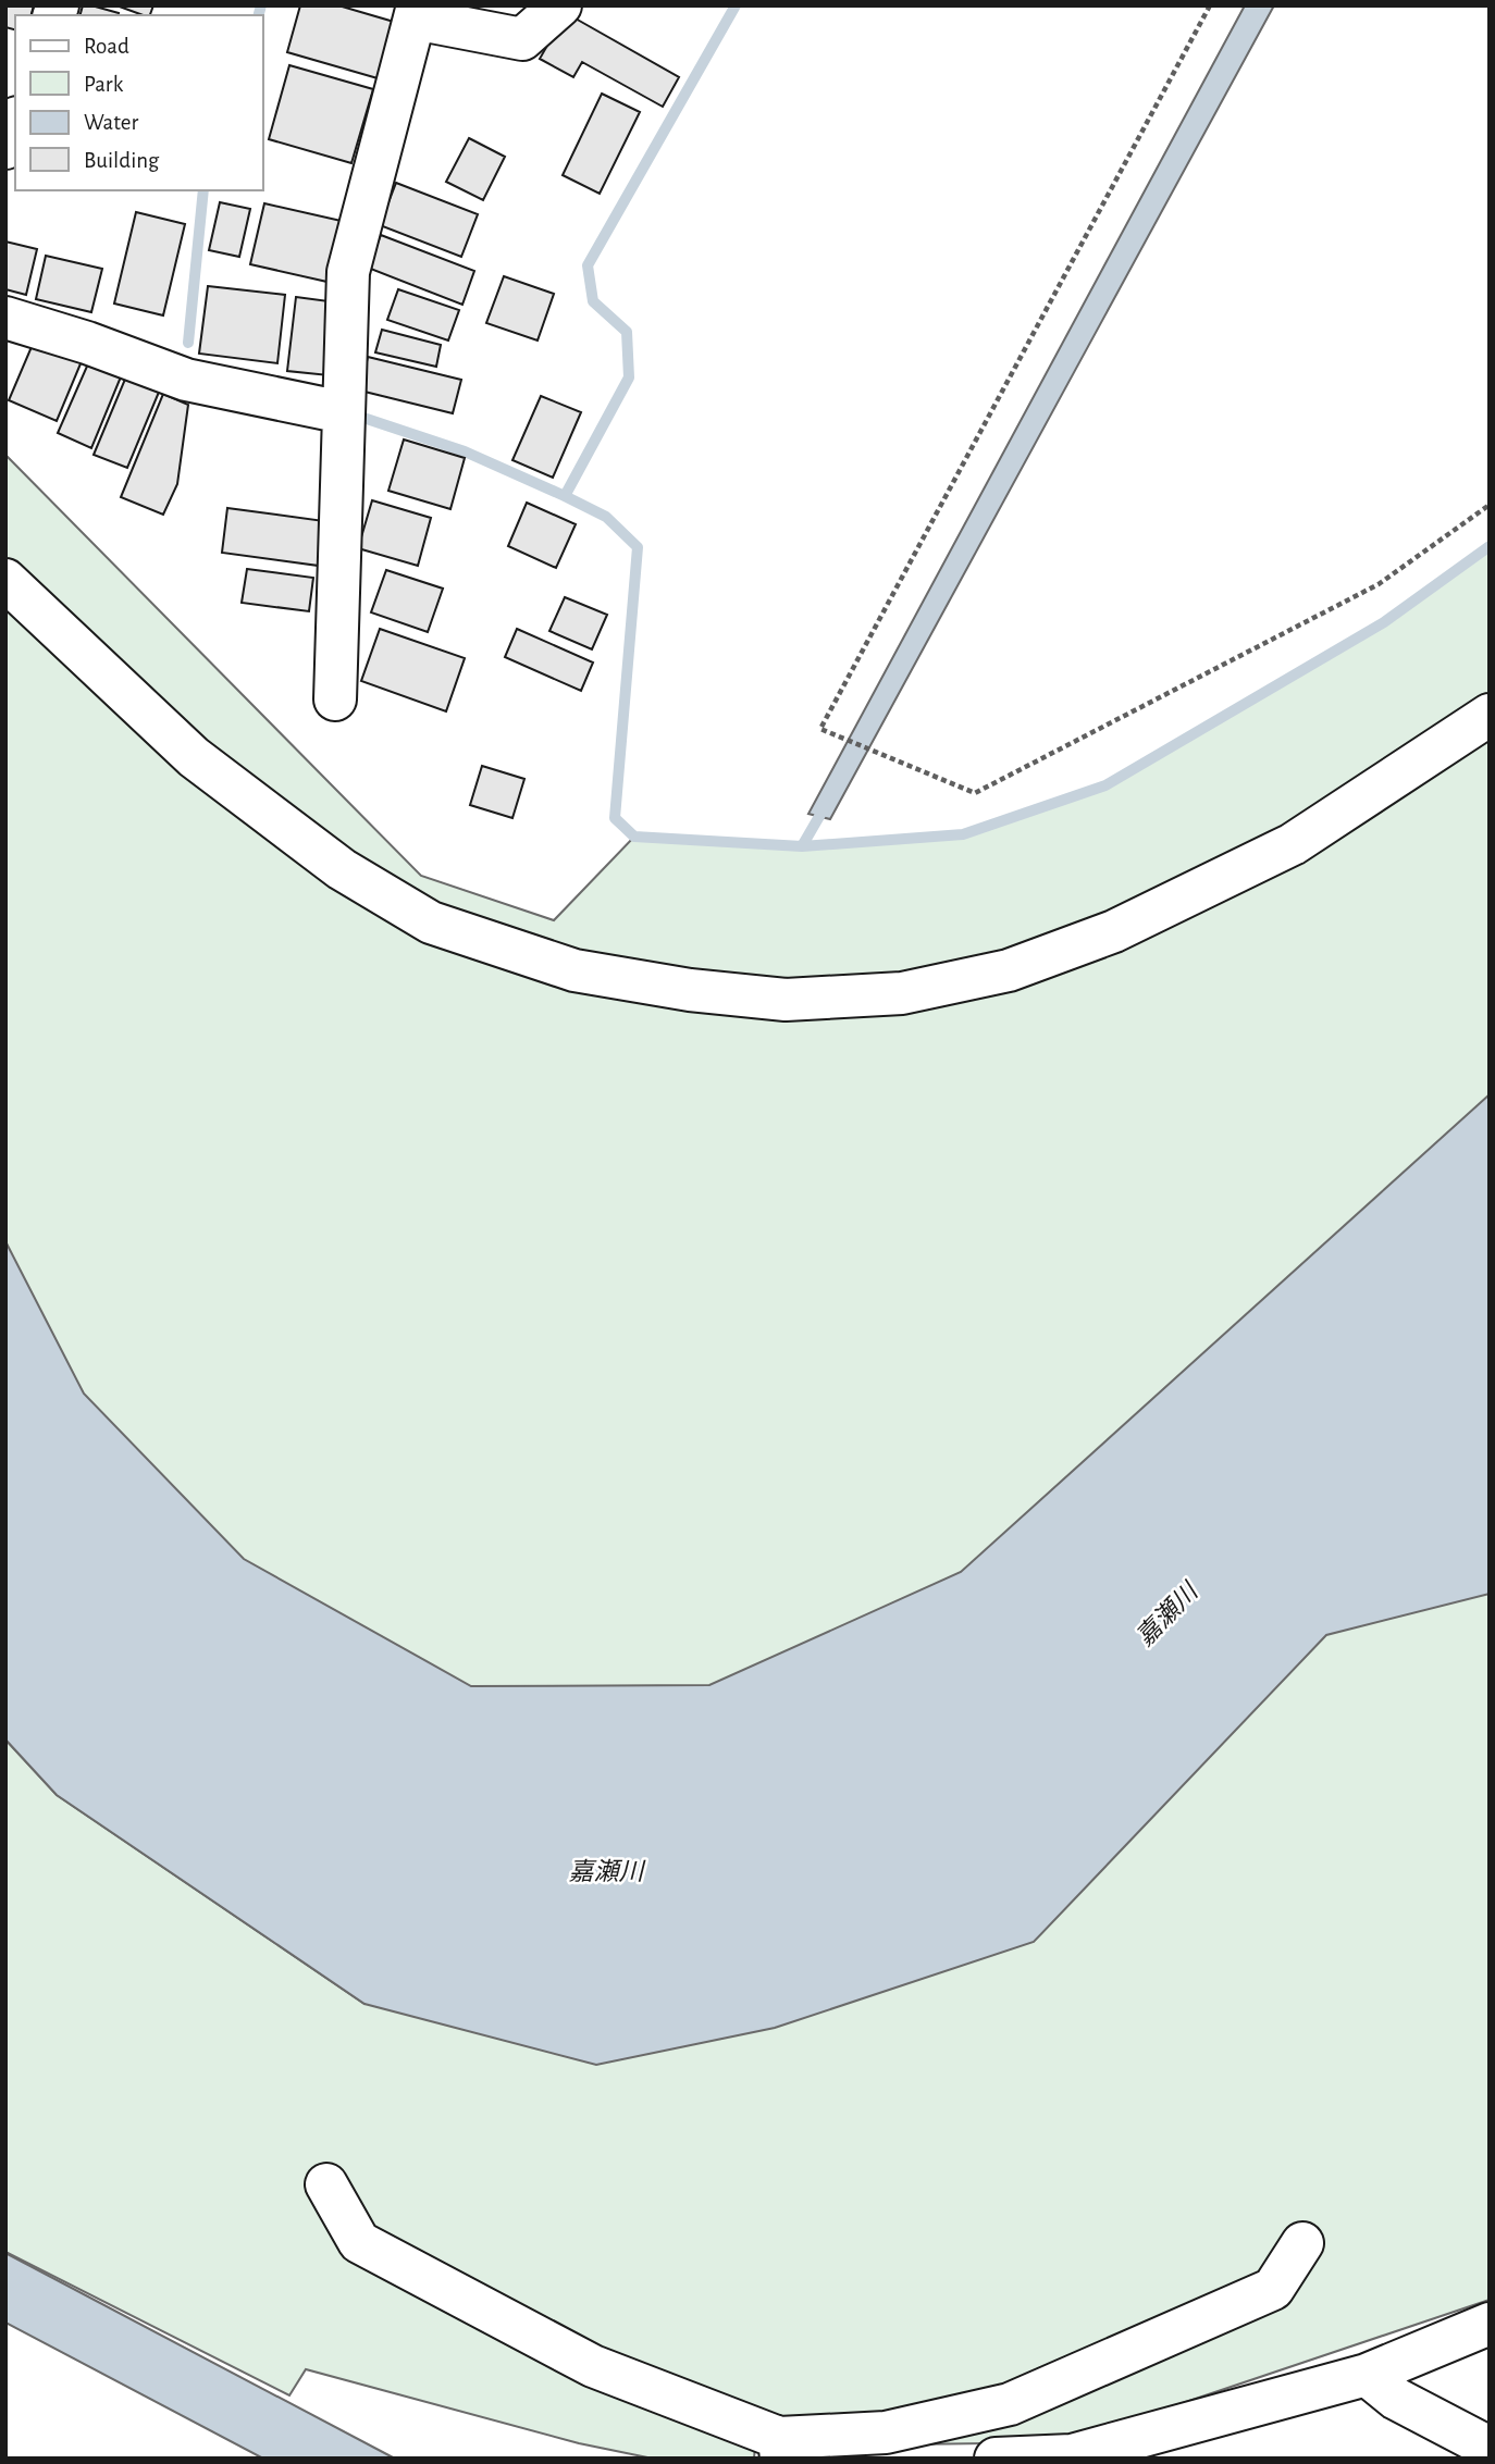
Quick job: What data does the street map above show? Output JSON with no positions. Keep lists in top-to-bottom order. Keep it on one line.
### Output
{"water":["嘉瀬川"],"legend":["Road","Park","Water","Building"]}
